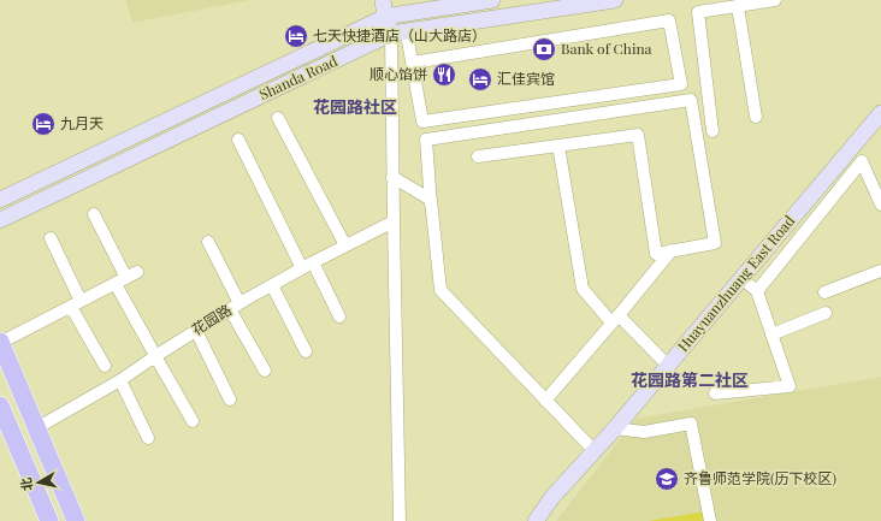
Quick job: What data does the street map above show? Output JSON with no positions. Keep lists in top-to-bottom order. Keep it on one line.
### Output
{"streets":{"main road":["Shanda Road","Huayuanzhuang East Road"],"street":["花园路"]},"districts":["花园路社区","花园路第二社区"],"places":{"hotel":["七天快捷酒店（山大路店）","汇佳宾馆","九月天"],"bank":["Bank of China"],"restaurant":["顺心馅饼"],"school or university":["齐鲁师范学院(历下校区)"]},"north":"left"}
